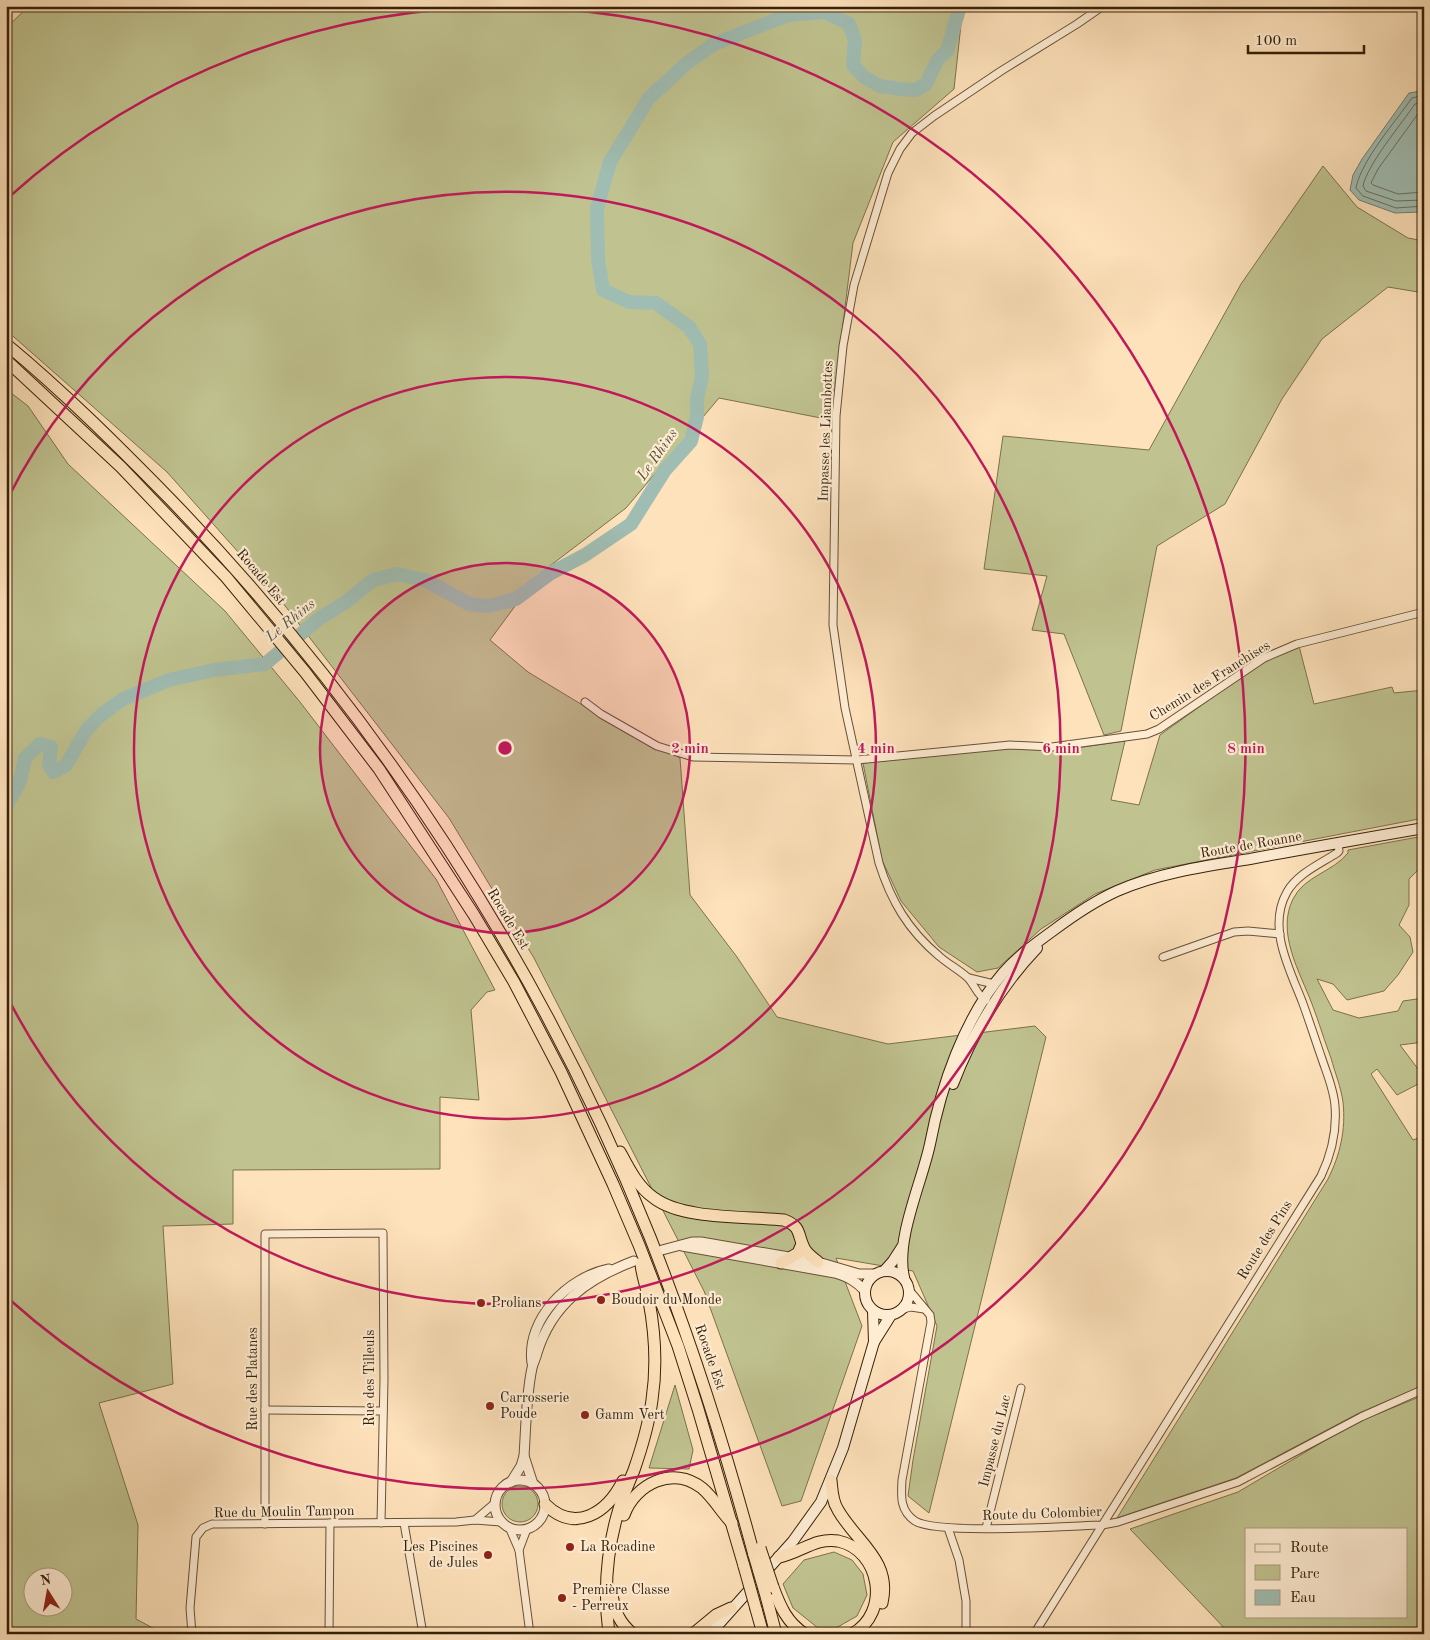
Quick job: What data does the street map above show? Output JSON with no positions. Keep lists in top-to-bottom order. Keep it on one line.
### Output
{"streets":{"highway":["Rocade Est"],"main road":["Route de Roanne"],"street":["Impasse les Liambottes","Chemin des Franchises","Route des Pins","Rue des Tilleuls","Rue des Platanes","Impasse du Lac","Rue du Moulin Tampon","Route du Colombier"]},"crossings":[["Impasse les Liambottes","Chemin des Franchises"],["Route de Roanne","Route des Pins"],["Route des Pins","Route du Colombier"],["Rue des Tilleuls","Rue des Platanes"],["Rue des Tilleuls","Rue du Moulin Tampon"],["Rue des Platanes","Rue du Moulin Tampon"],["Impasse du Lac","Route du Colombier"]],"water":["Le Rhins"],"places":["Boudoir du Monde","Prolians","Carrosserie Poude","Gamm Vert","La Rocadine","Les Piscines de Jules","Première Classe - Perreux"],"legend":["Route","Parc","Eau"],"scale_bar":"100 m","north":"top","rings":["2 min","4 min","6 min","8 min"]}
